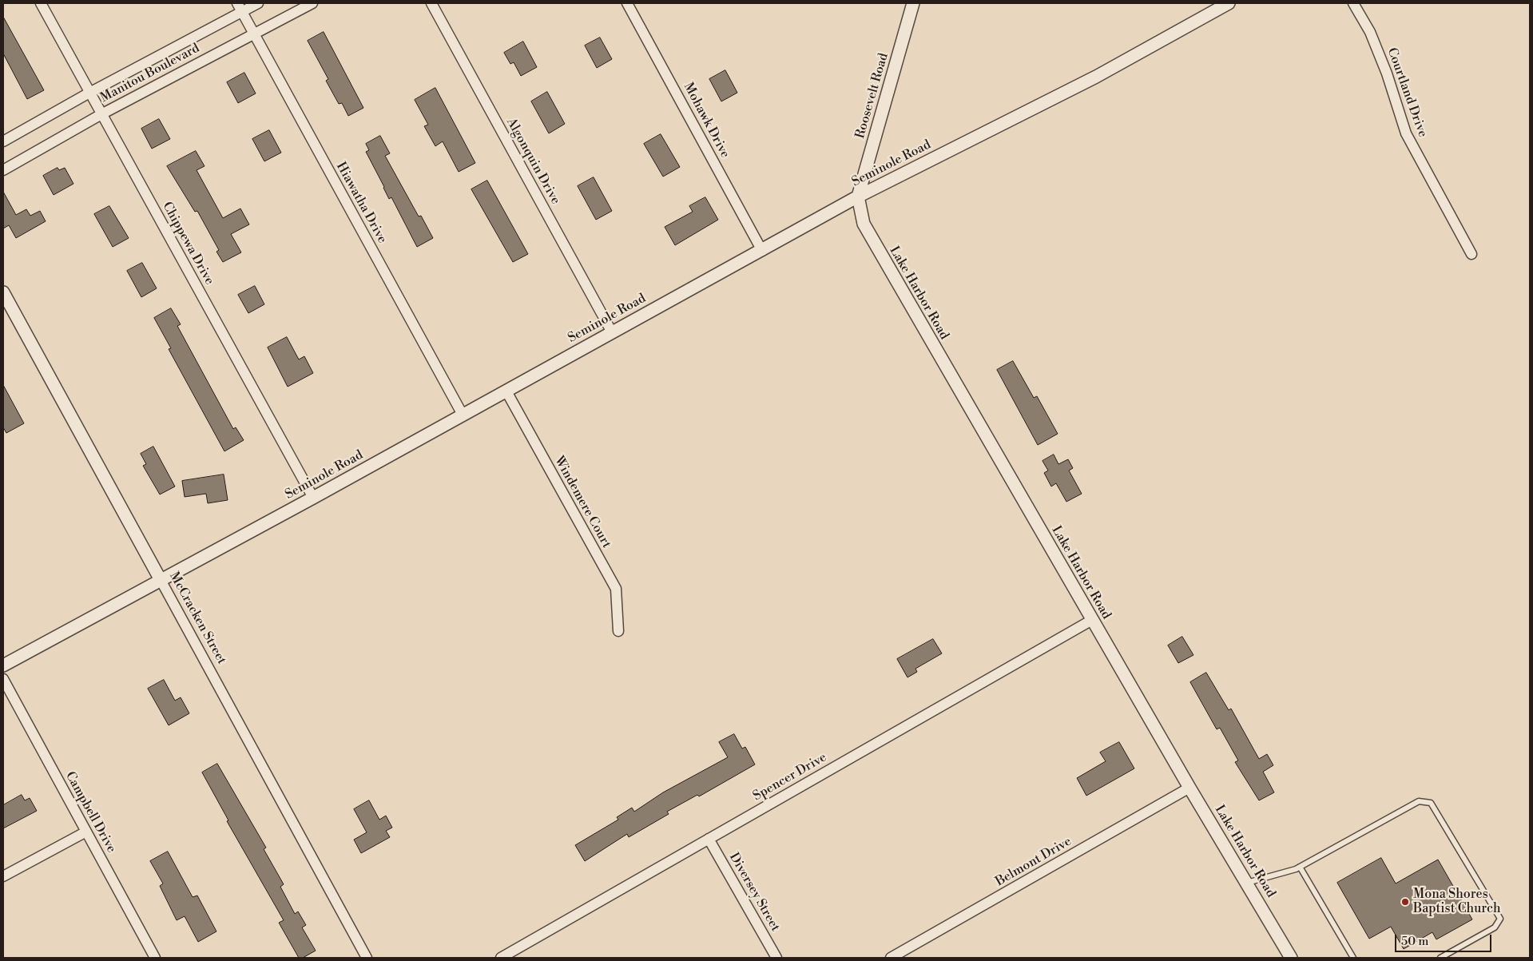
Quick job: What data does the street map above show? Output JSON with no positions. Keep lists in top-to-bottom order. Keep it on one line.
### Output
{"streets":{"street":["Manitou Boulevard","Courtland Drive","Roosevelt Road","Mohawk Drive","Algonquin Drive","Seminole Road","Hiawatha Drive","Chippewa Drive","Lake Harbor Road","Windemere Court","McCracken Street","Spencer Drive","Campbell Drive","Belmont Drive","Diversey Street"]},"crossings":[["Manitou Boulevard","Hiawatha Drive"],["Manitou Boulevard","Chippewa Drive"],["Roosevelt Road","Seminole Road"],["Roosevelt Road","Lake Harbor Road"],["Mohawk Drive","Seminole Road"],["Algonquin Drive","Seminole Road"],["Seminole Road","Hiawatha Drive"],["Seminole Road","Chippewa Drive"],["Seminole Road","Lake Harbor Road"],["Seminole Road","Windemere Court"],["Seminole Road","McCracken Street"],["Lake Harbor Road","Spencer Drive"],["Lake Harbor Road","Belmont Drive"],["Spencer Drive","Diversey Street"]],"places":["Mona Shores Baptist Church"],"scale_bar":"50 m"}
